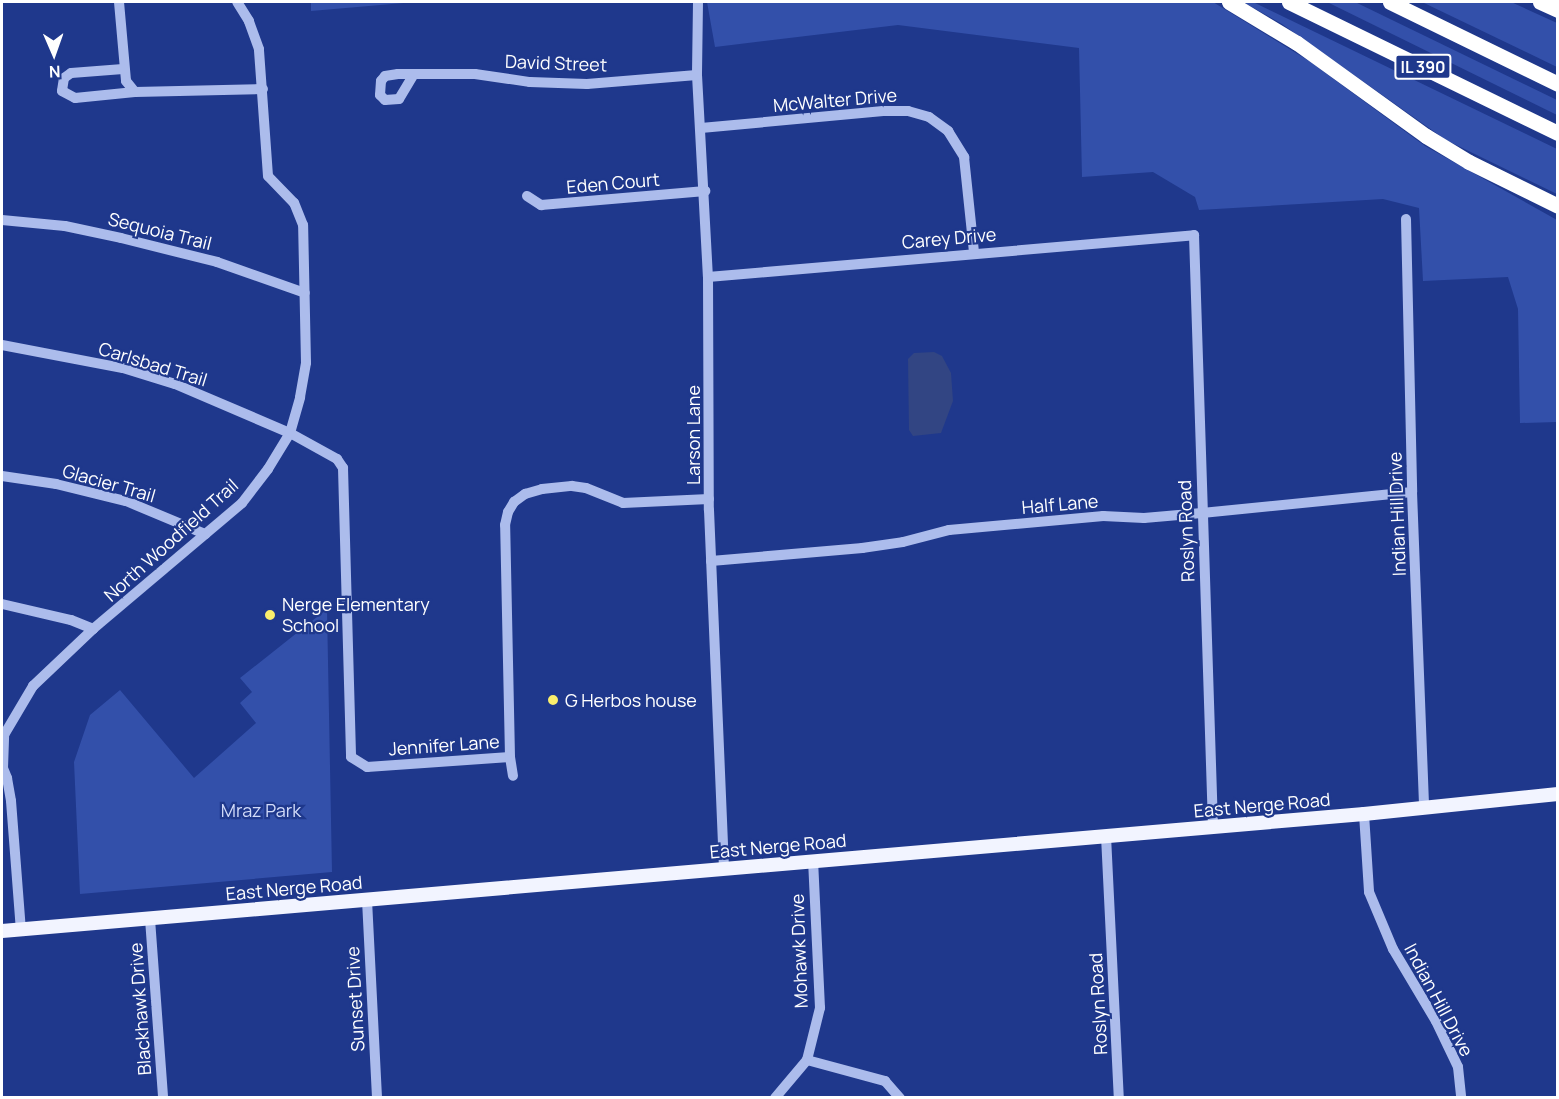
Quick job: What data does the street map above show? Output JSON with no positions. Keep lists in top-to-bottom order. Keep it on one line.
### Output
{"streets":{"highway":["IL 390"],"main road":["East Nerge Road"],"street":["David Street","McWalter Drive","Eden Court","Sequoia Trail","Carey Drive","Carlsbad Trail","Larson Lane","Glacier Trail","Half Lane","Indian Hill Drive","Roslyn Road","North Woodfield Trail","Jennifer Lane","Mohawk Drive","Sunset Drive","Blackhawk Drive"]},"crossings":[["David Street","Larson Lane"],["McWalter Drive","Carey Drive"],["McWalter Drive","Larson Lane"],["Eden Court","Larson Lane"],["Sequoia Trail","North Woodfield Trail"],["Carey Drive","Larson Lane"],["Carey Drive","Roslyn Road"],["Carlsbad Trail","North Woodfield Trail"],["Carlsbad Trail","Jennifer Lane"],["Larson Lane","Half Lane"],["Larson Lane","Jennifer Lane"],["Larson Lane","East Nerge Road"],["Glacier Trail","North Woodfield Trail"],["Half Lane","Indian Hill Drive"],["Half Lane","Roslyn Road"],["Indian Hill Drive","East Nerge Road"],["Roslyn Road","East Nerge Road"],["North Woodfield Trail","Jennifer Lane"],["North Woodfield Trail","East Nerge Road"],["East Nerge Road","Mohawk Drive"],["East Nerge Road","Sunset Drive"],["East Nerge Road","Blackhawk Drive"]],"parks":["Mraz Park"],"places":["Nerge Elementary School","G Herbos house"],"north":"bottom"}
